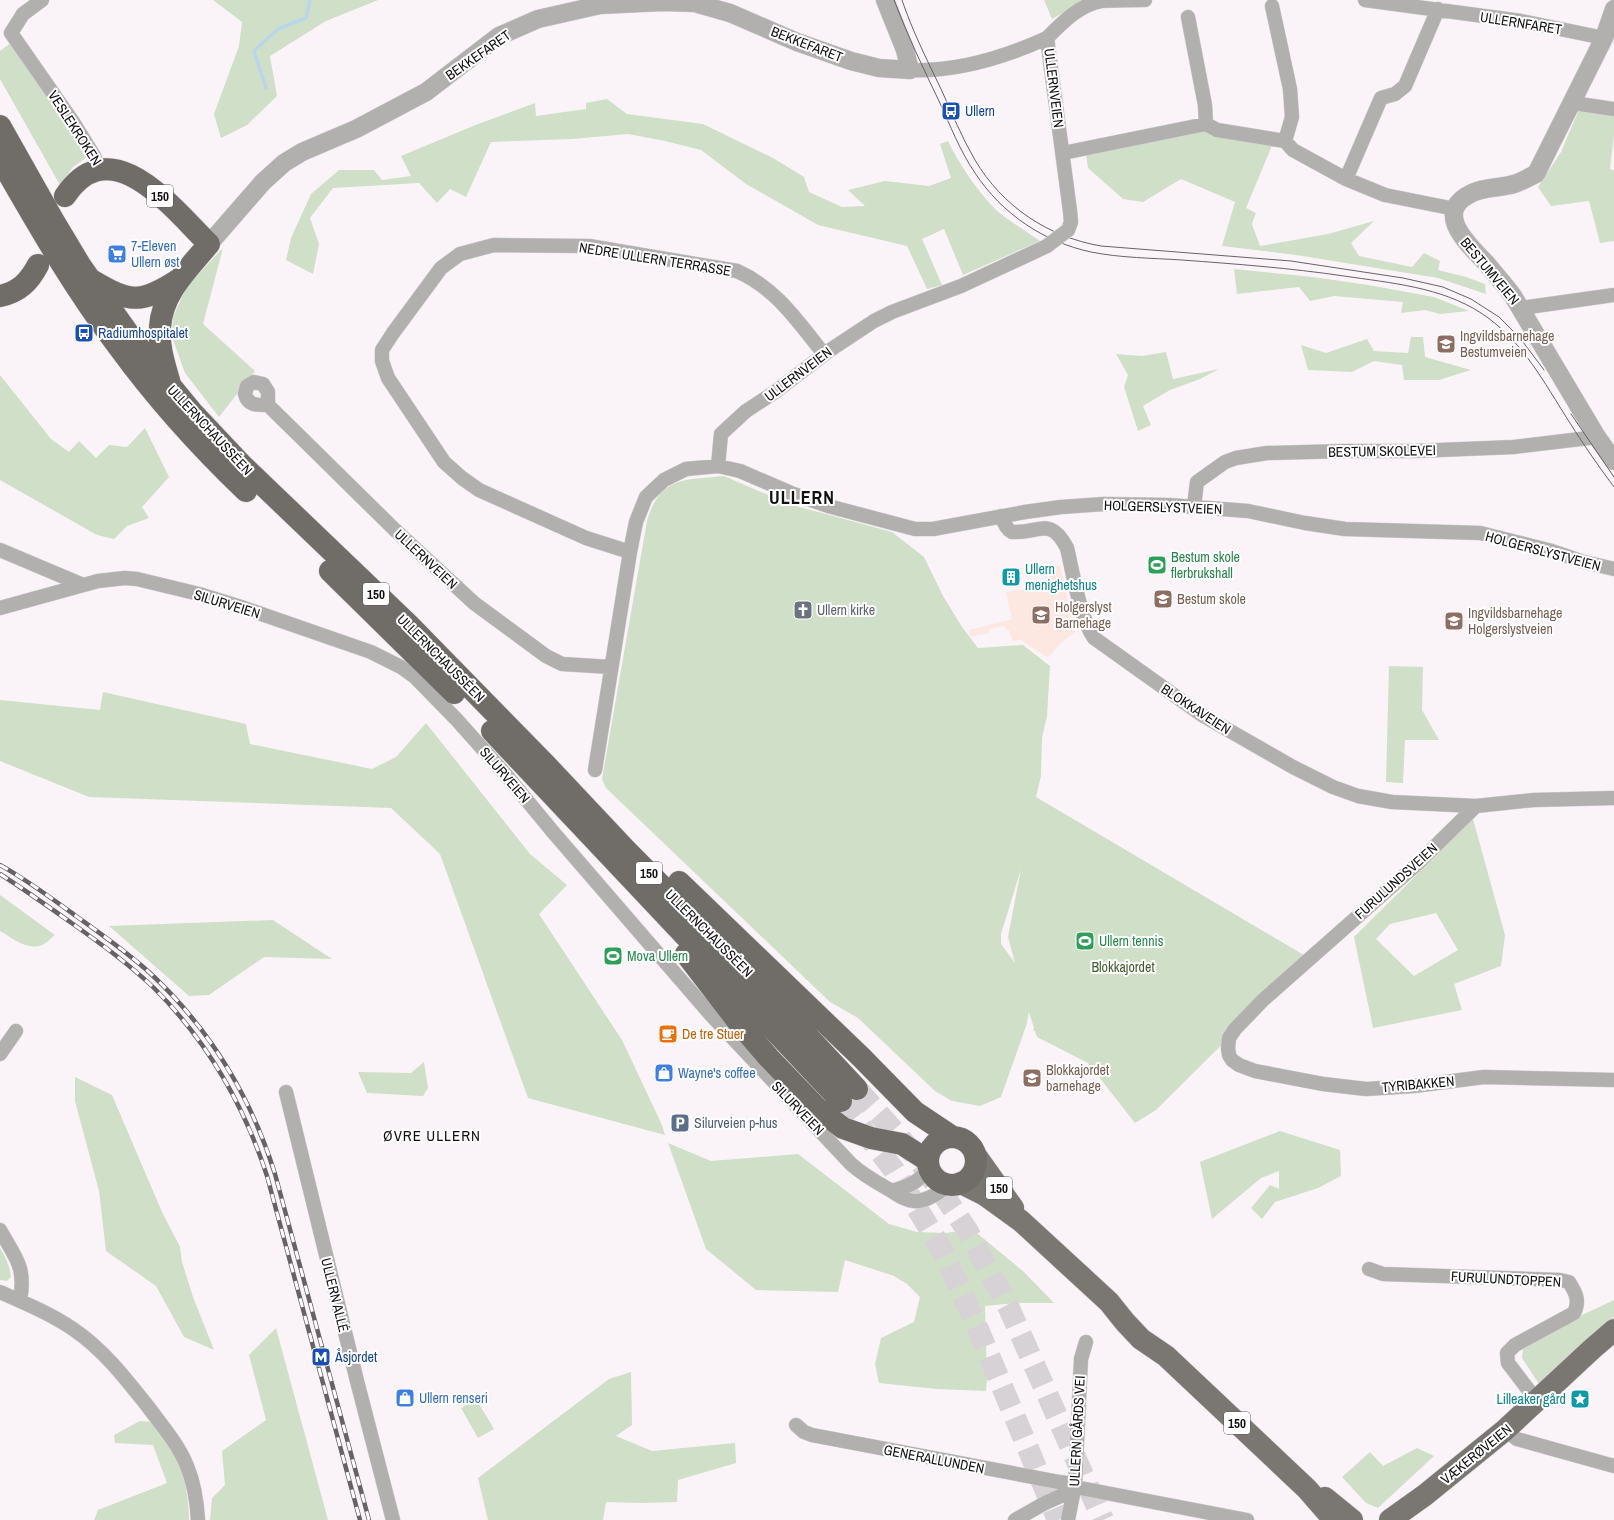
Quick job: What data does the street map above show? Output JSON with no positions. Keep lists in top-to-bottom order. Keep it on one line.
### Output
{"streets":{"highway":["VESLEKROKEN","150","ULLERNCHAUSSÉEN"],"main road":["VÆKERØVEIEN"],"street":["ULLERNFARET","BEKKEFARET","ULLERNVEIEN","NEDRE ULLERN TERRASSE","BESTUMVEIEN","BESTUM SKOLEVEI","HOLGERSLYSTVEIEN","SILURVEIEN","BLOKKAVEIEN","FURULUNDSVEIEN","TYRIBAKKEN","FURULUNDTOPPEN","ULLERN ALLÉ","ULLERN GÅRDS VEI","GENERALLUNDEN"]},"crossings":[["BEKKEFARET","ULLERNVEIEN"],["BEKKEFARET","VESLEKROKEN"],["BEKKEFARET","150"],["ULLERNVEIEN","NEDRE ULLERN TERRASSE"],["ULLERNVEIEN","HOLGERSLYSTVEIEN"],["VESLEKROKEN","150"],["150","ULLERNCHAUSSÉEN"],["150","SILURVEIEN"],["BESTUMVEIEN","BESTUM SKOLEVEI"],["BESTUM SKOLEVEI","HOLGERSLYSTVEIEN"],["HOLGERSLYSTVEIEN","BLOKKAVEIEN"],["BLOKKAVEIEN","FURULUNDSVEIEN"],["FURULUNDSVEIEN","TYRIBAKKEN"],["FURULUNDTOPPEN","VÆKERØVEIEN"],["ULLERN GÅRDS VEI","GENERALLUNDEN"]],"districts":["ULLERN","ØVRE ULLERN"],"parks":["Blokkajordet"],"places":{"bus stop":["Ullern","Radiumhospitalet"],"supermarket":["7-Eleven Ullern øst"],"school or university":["Ingvildsbarnehage Bestumveien","Bestum skole","Holgerslyst Barnehage","Ingvildsbarnehage Holgerslystveien","Blokkajordet barnehage"],"sports":["Bestum skole flerbrukshall","Ullern tennis","Mova Ullern"],"building":["Ullern menighetshus"],"church":["Ullern kirke"],"cafe":["De tre Stuer"],"shop":["Wayne's coffee","Ullern renseri"],"parking":["Silurveien p-hus"],"metro station":["Åsjordet"],"place":["Lilleaker gård"]}}
